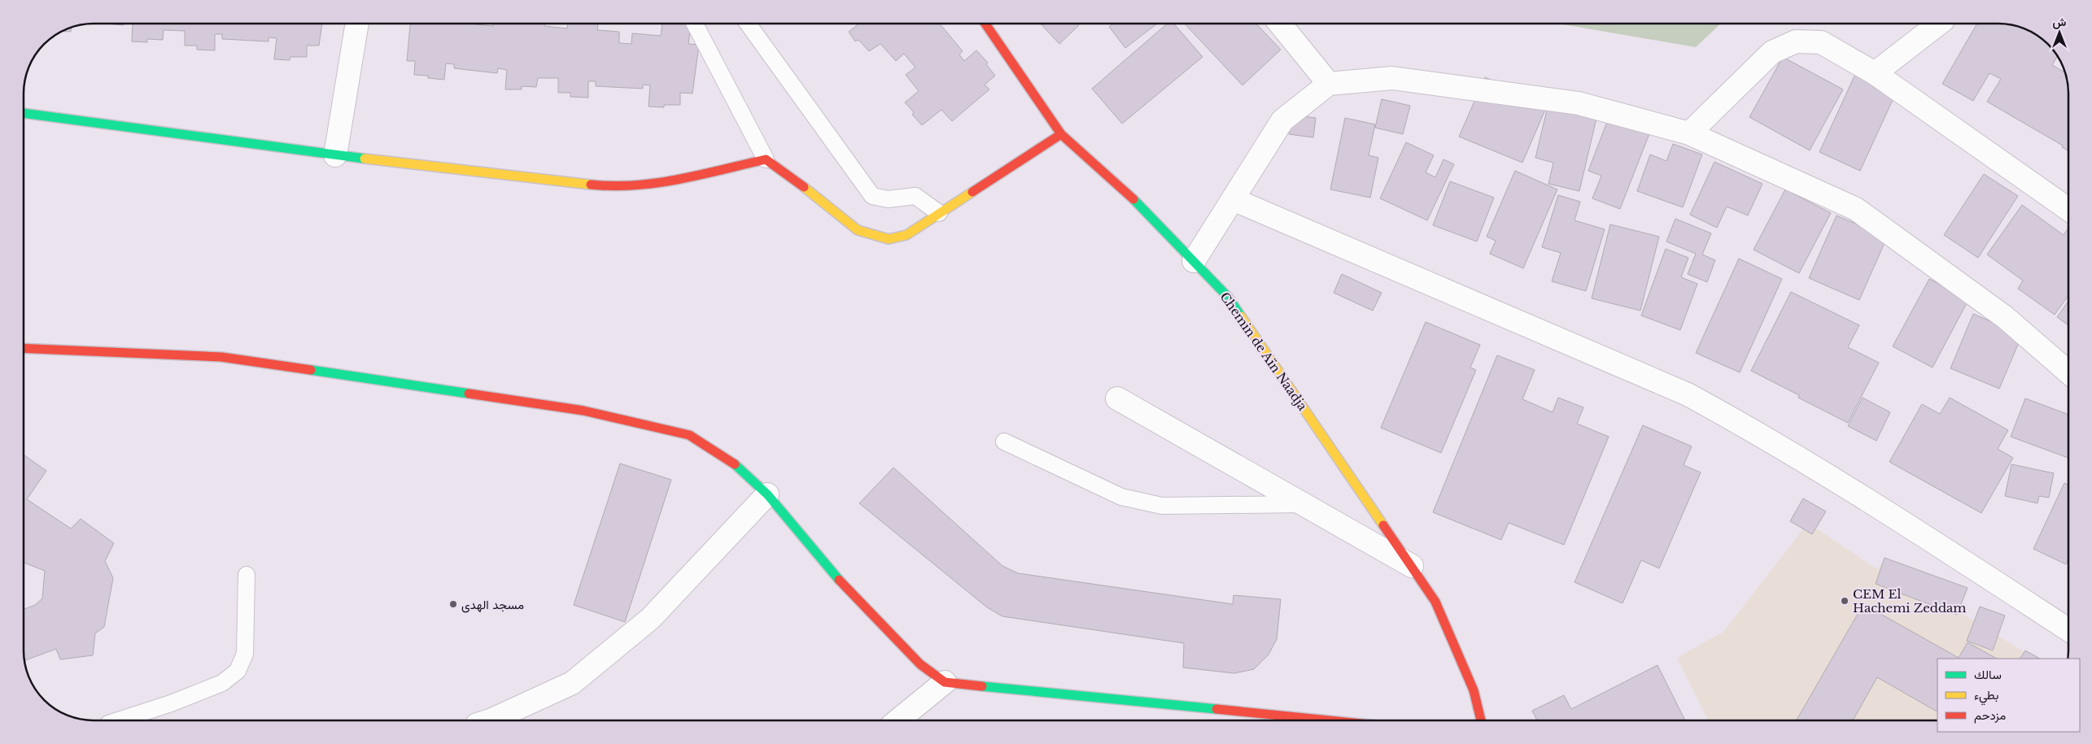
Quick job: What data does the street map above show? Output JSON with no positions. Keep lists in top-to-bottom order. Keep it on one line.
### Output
{"streets":{"street":["Chemin de Aïn Naadja"]},"places":["CEM El Hachemi Zeddam","مسجد الهدى"],"legend":["سالك","بطيء","مزدحم"],"north":"top"}
